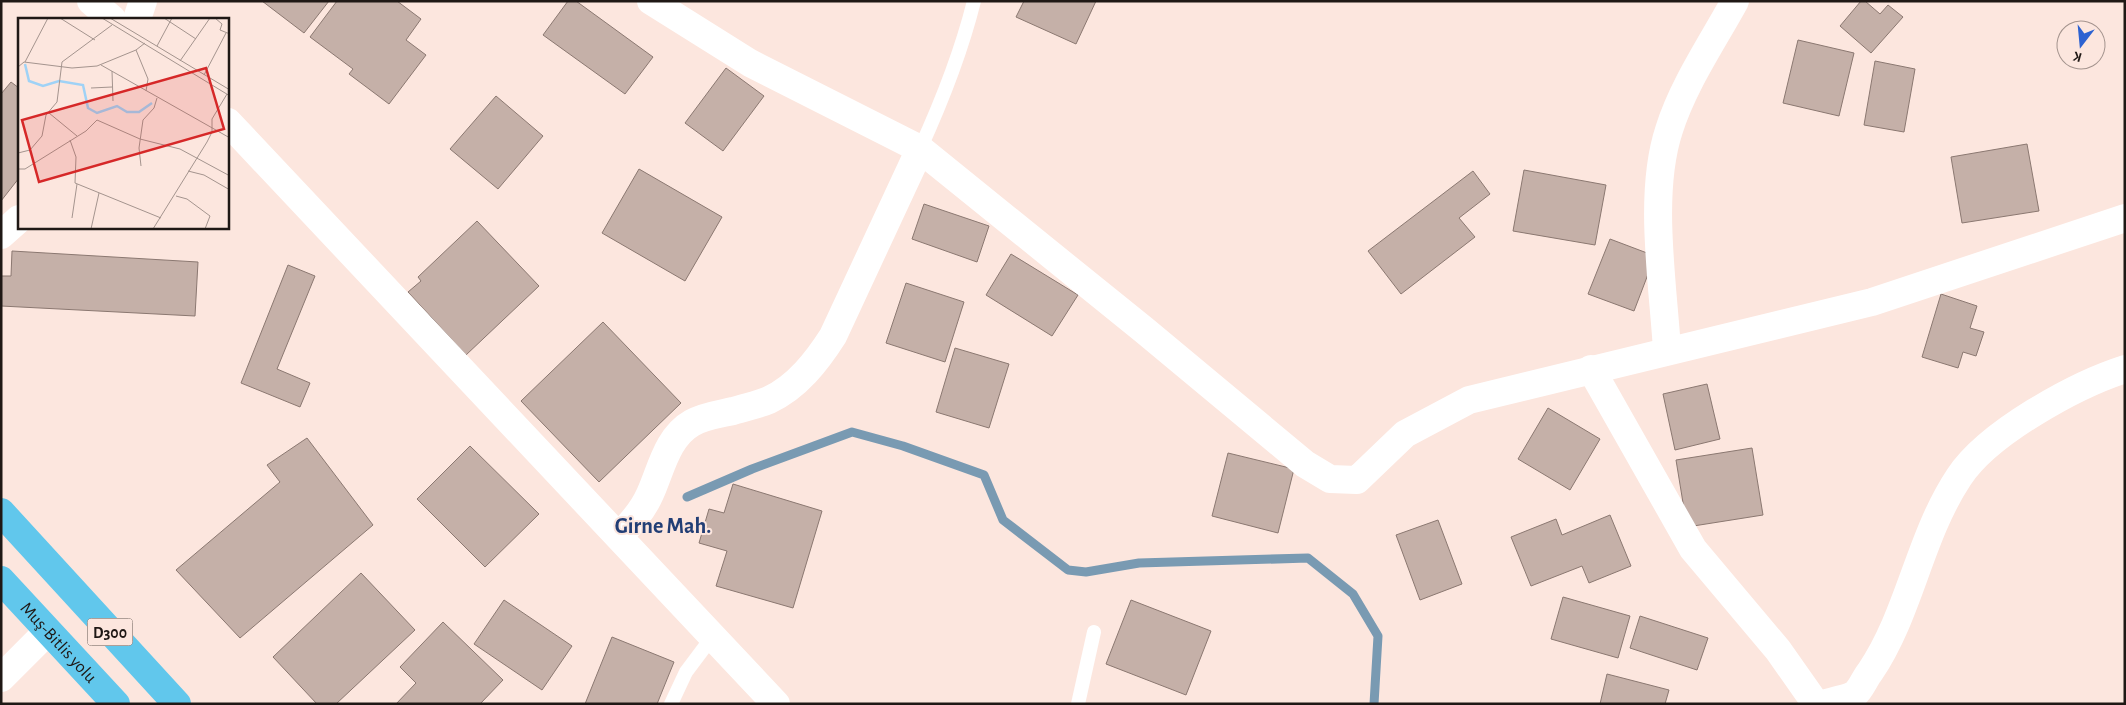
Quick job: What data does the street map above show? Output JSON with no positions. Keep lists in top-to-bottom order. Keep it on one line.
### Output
{"streets":{"highway":["D300","Muş-Bitlis yolu"]},"districts":["Girne Mah."],"north":"bottom"}
